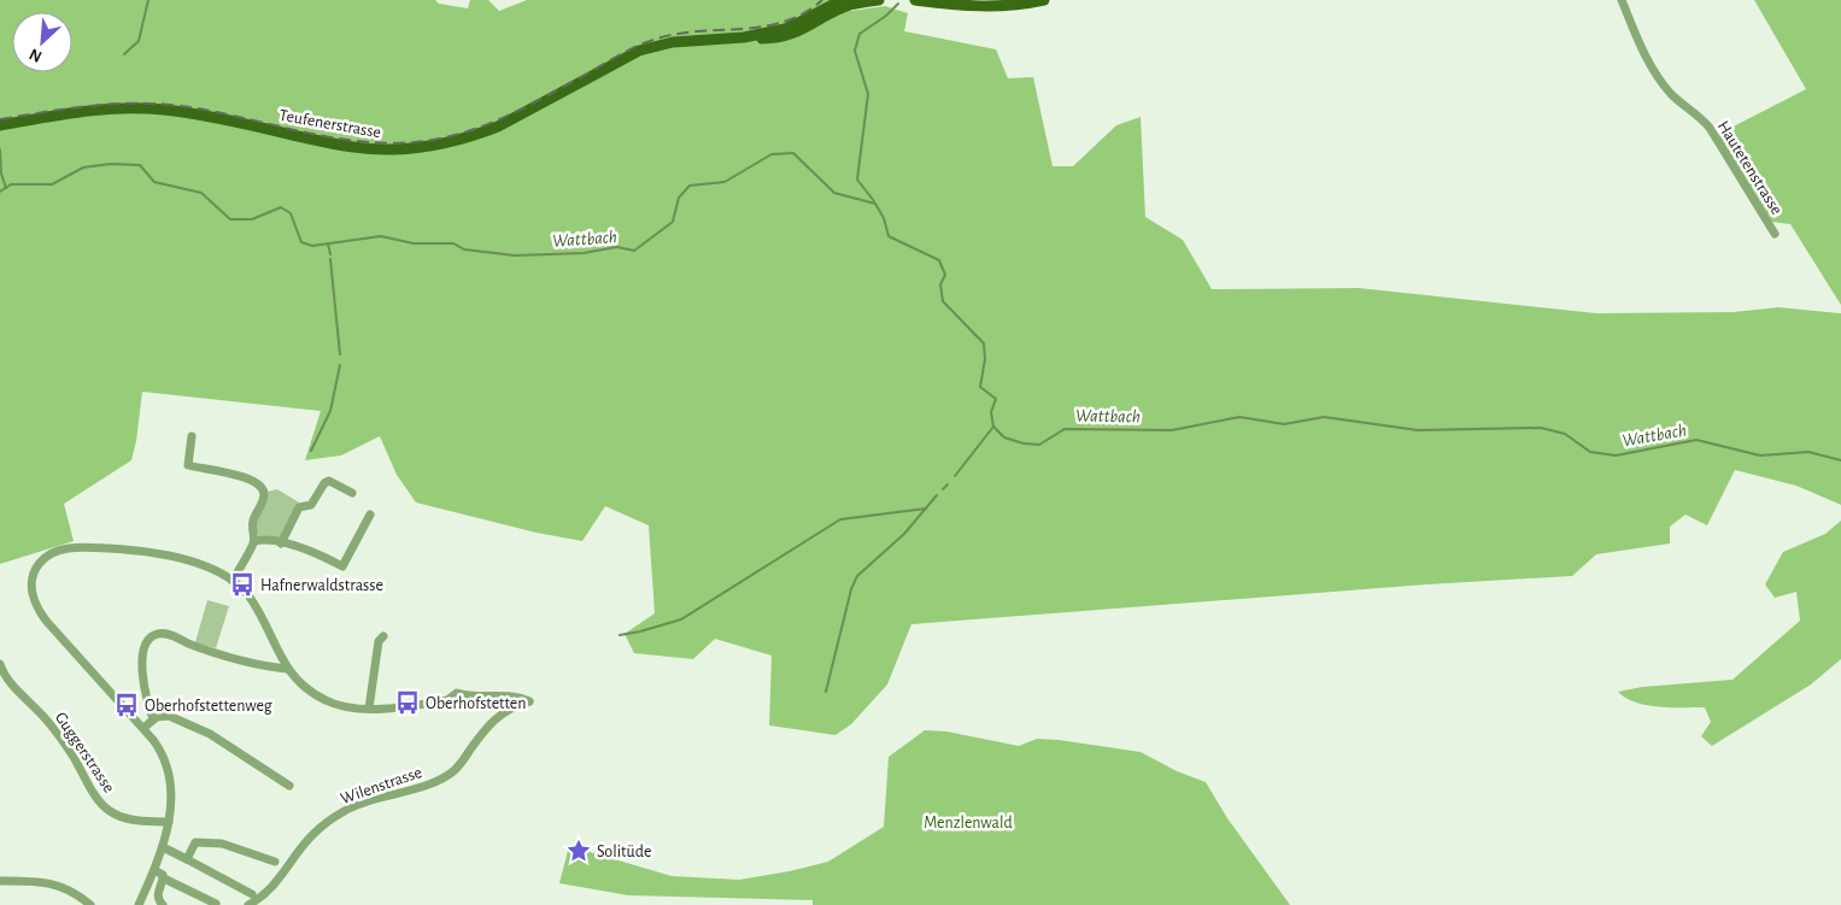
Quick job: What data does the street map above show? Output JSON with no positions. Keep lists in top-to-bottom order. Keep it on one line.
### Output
{"streets":{"main road":["Teufenerstrasse"],"street":["Hautetenstrasse","Guggerstrasse","Wilenstrasse"]},"water":["Wattbach"],"parks":["Menzlenwald"],"places":{"bus stop":["Hafnerwaldstrasse","Oberhofstetten","Oberhofstettenweg"],"place":["Solitüde"]},"north":"bottom left"}
